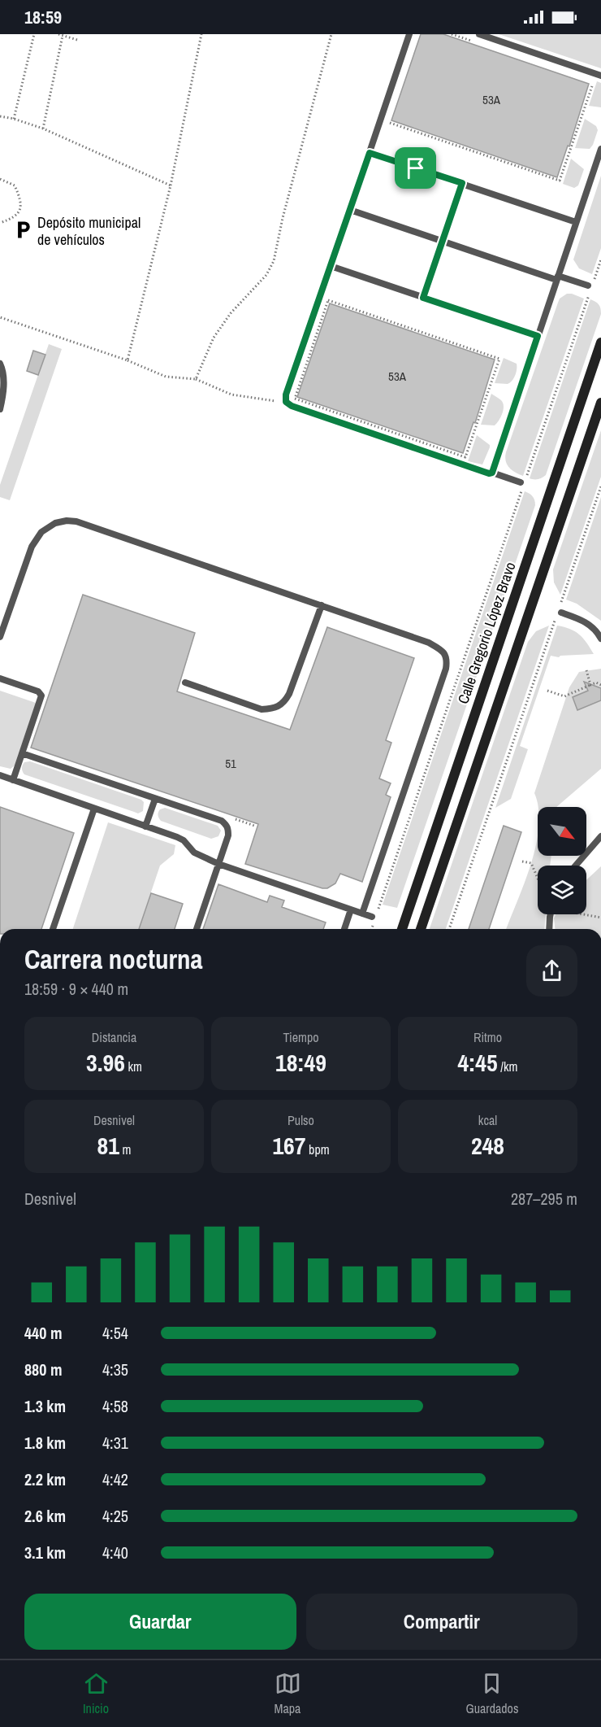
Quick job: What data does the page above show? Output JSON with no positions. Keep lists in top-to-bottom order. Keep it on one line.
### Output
{"streets":{"main road":["Calle Gregorio López Bravo"]},"places":{"parking":["Depósito municipal de vehículos"]},"house_numbers":["53A","53A","51"],"north":"bottom right","page":{"status":"18:59","heading":["Carrera nocturna","18:59 · 9 × 440 m"],"stats":[["Distancia","3.96 km"],["Tiempo","18:49"],["Ritmo","4:45 /km"],["Desnivel","81 m"],["Pulso","167 bpm"],["kcal","248"]],"chart":["Desnivel","287–295 m"],"list":[{"name":"440 m","note":"4:54"},{"name":"880 m","note":"4:35"},{"name":"1.3 km","note":"4:58"},{"name":"1.8 km","note":"4:31"},{"name":"2.2 km","note":"4:42"},{"name":"2.6 km","note":"4:25"},{"name":"3.1 km","note":"4:40"}],"buttons":["Guardar","Compartir"],"tabs":["Inicio","Mapa","Guardados"]}}
